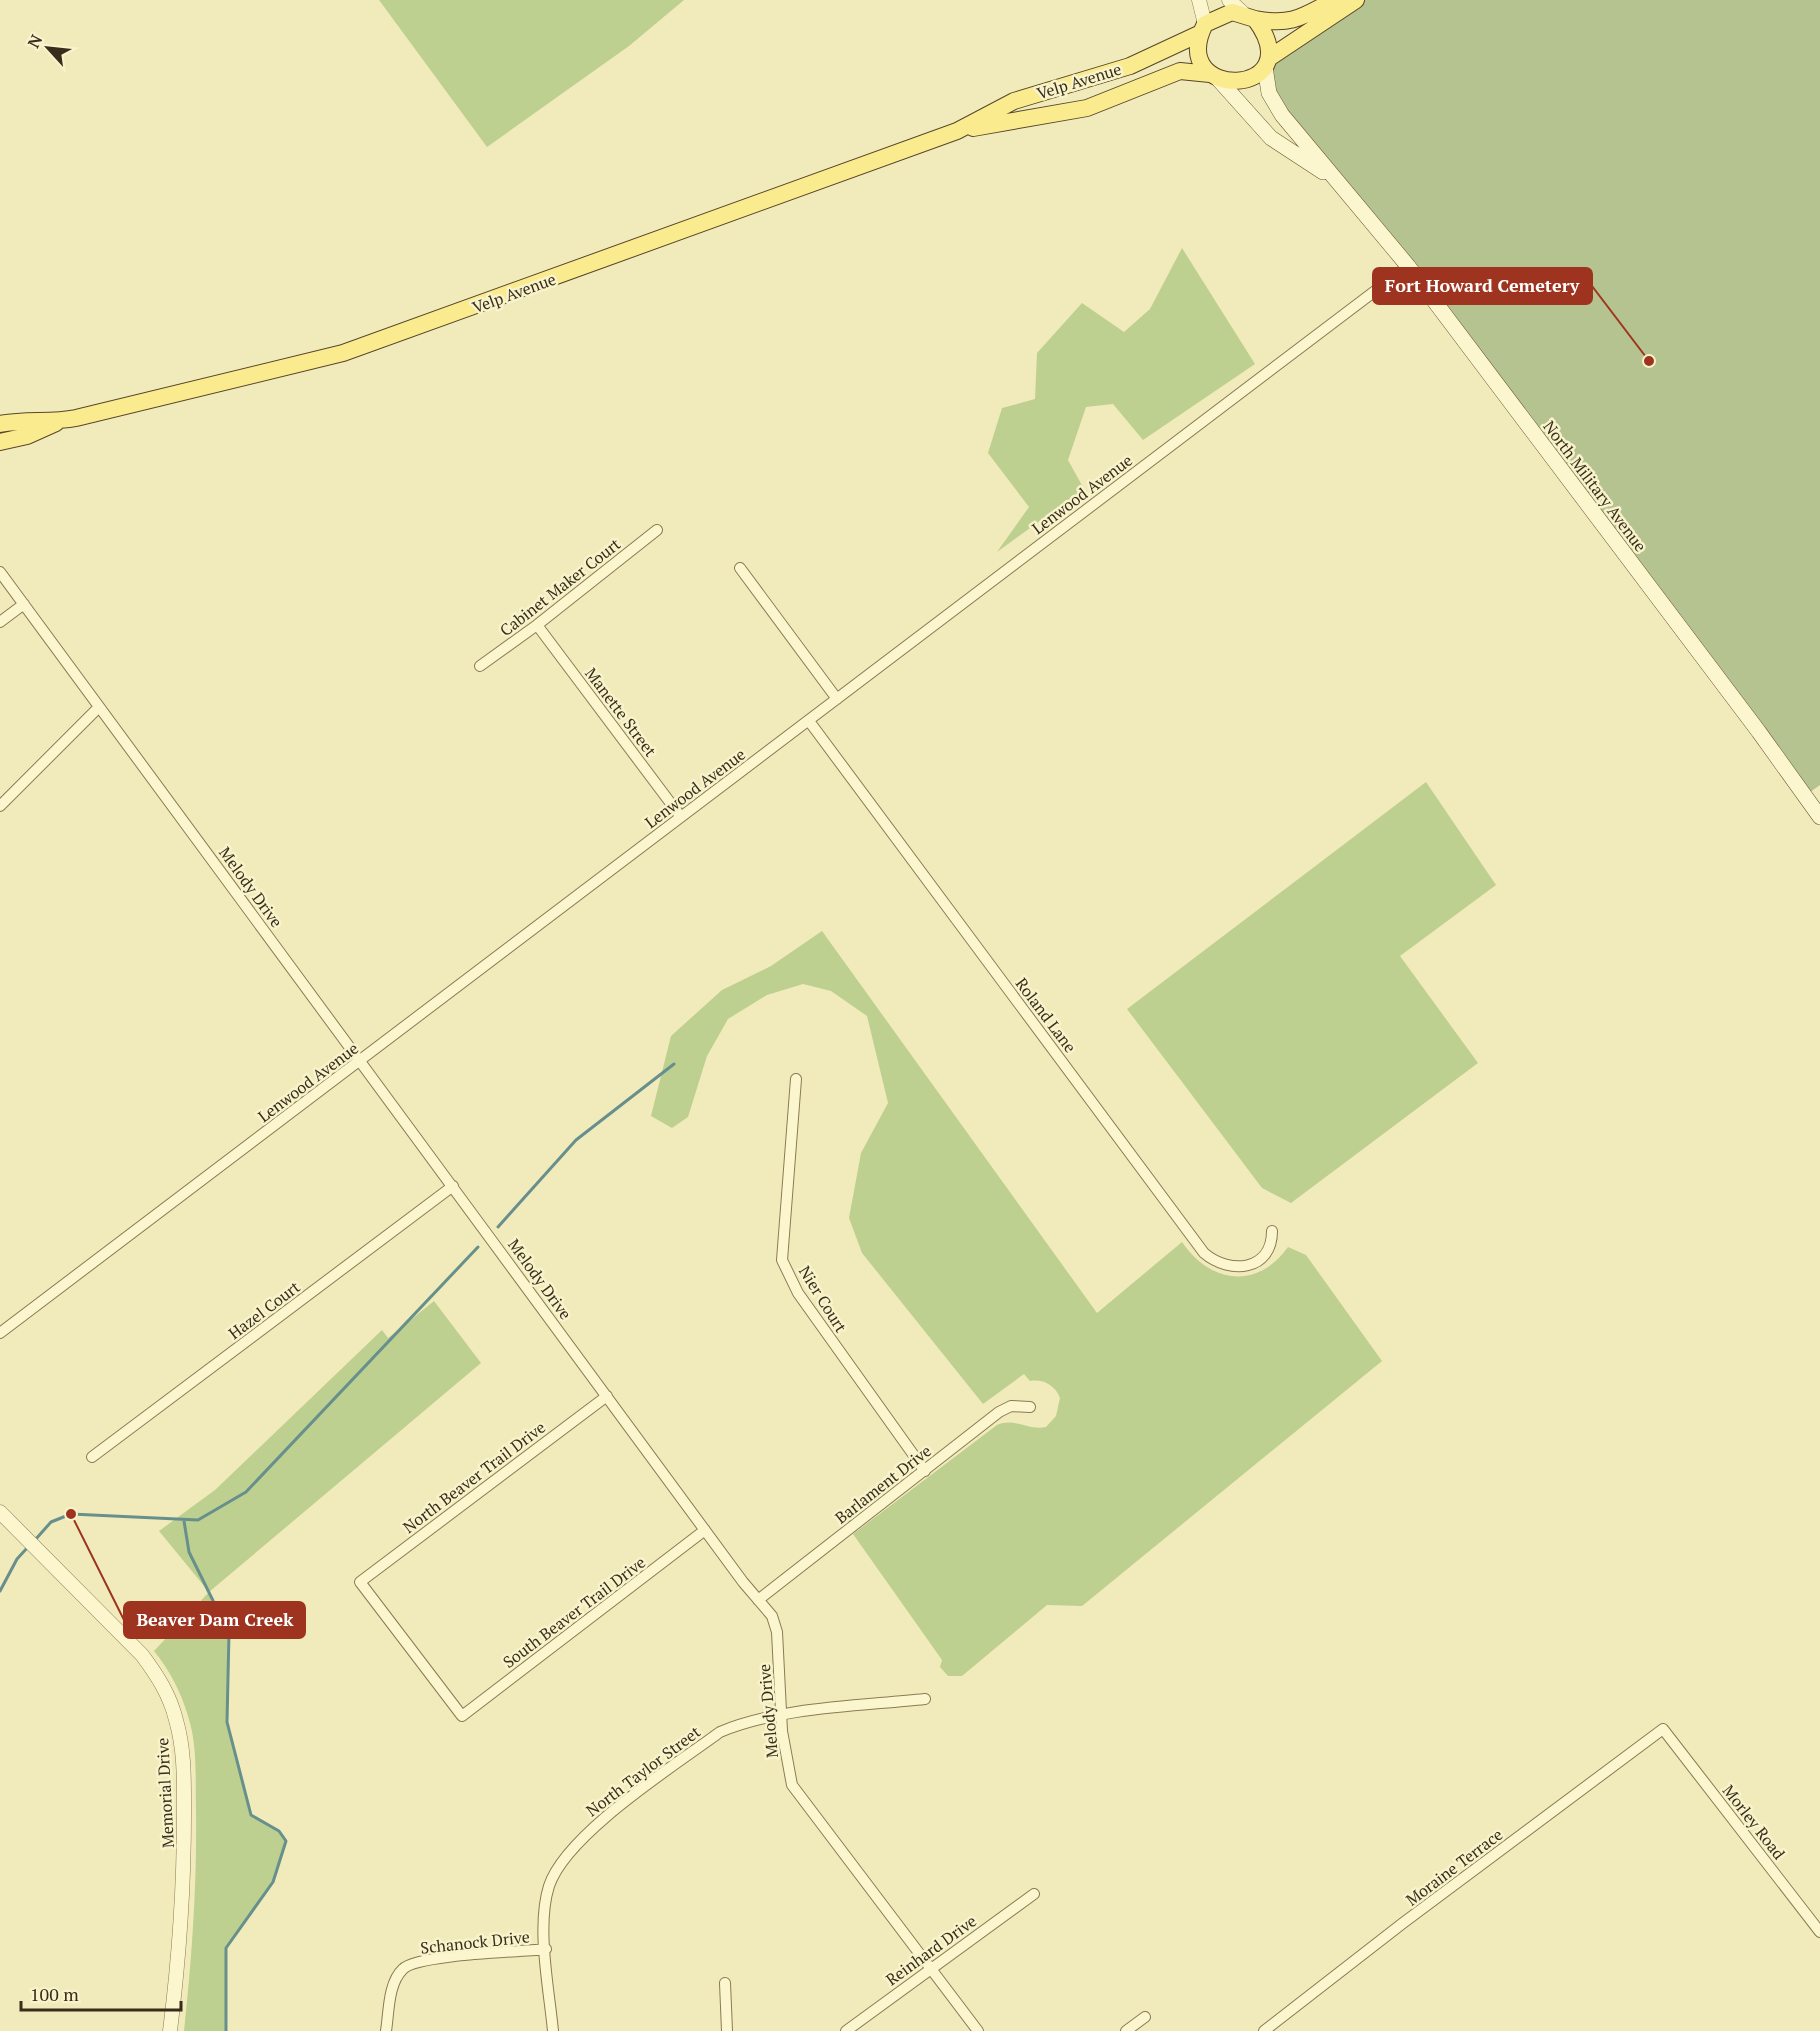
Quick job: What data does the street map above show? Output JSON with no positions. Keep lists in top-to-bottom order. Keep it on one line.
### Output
{"streets":{"main road":["Velp Avenue","North Military Avenue"],"street":["Lenwood Avenue","Cabinet Maker Court","Manette Street","Melody Drive","Roland Lane","Nier Court","Hazel Court","North Beaver Trail Drive","Barlament Drive","South Beaver Trail Drive","North Taylor Street","Memorial Drive","Morley Road","Moraine Terrace","Schanock Drive","Reinhard Drive"]},"crossings":[["Velp Avenue","North Military Avenue"],["North Military Avenue","Lenwood Avenue"],["Lenwood Avenue","Manette Street"],["Lenwood Avenue","Melody Drive"],["Lenwood Avenue","Roland Lane"],["Cabinet Maker Court","Manette Street"],["Melody Drive","Hazel Court"],["Melody Drive","North Beaver Trail Drive"],["Melody Drive","Barlament Drive"],["Melody Drive","South Beaver Trail Drive"],["Melody Drive","North Taylor Street"],["Melody Drive","Reinhard Drive"],["Nier Court","Barlament Drive"],["North Beaver Trail Drive","South Beaver Trail Drive"],["North Taylor Street","Schanock Drive"],["Morley Road","Moraine Terrace"]],"places":["Fort Howard Cemetery","Beaver Dam Creek"],"scale_bar":"100 m","north":"top left"}
